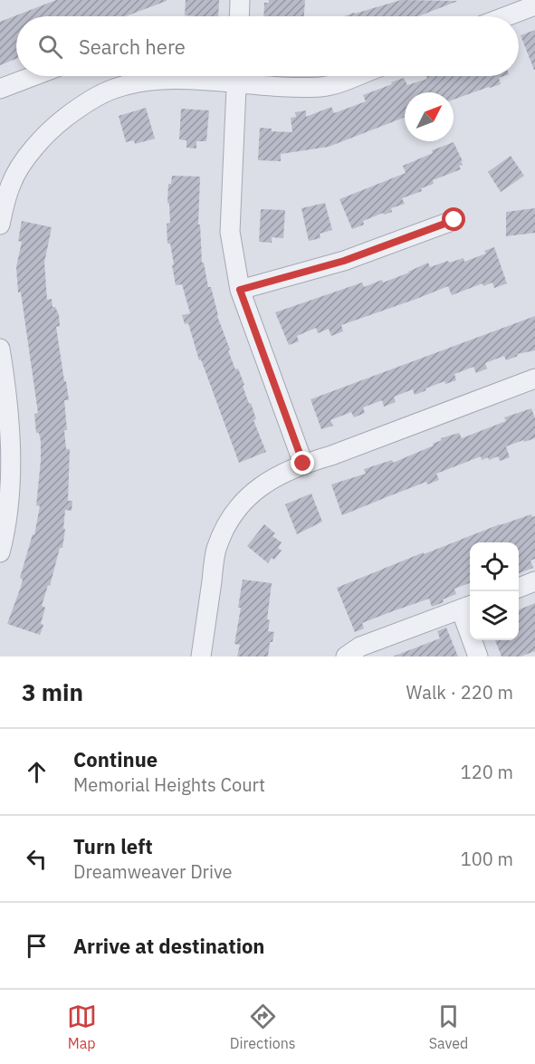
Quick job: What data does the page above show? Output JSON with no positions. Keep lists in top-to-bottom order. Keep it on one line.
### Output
{"north":"top right","page":{"search":"Search here","heading":["3 min","Walk · 220 m"],"list":[["Continue","Memorial Heights Court","120 m"],["Turn left","Dreamweaver Drive","100 m"],"Arrive at destination"],"nav":["Map","Directions","Saved"]}}
